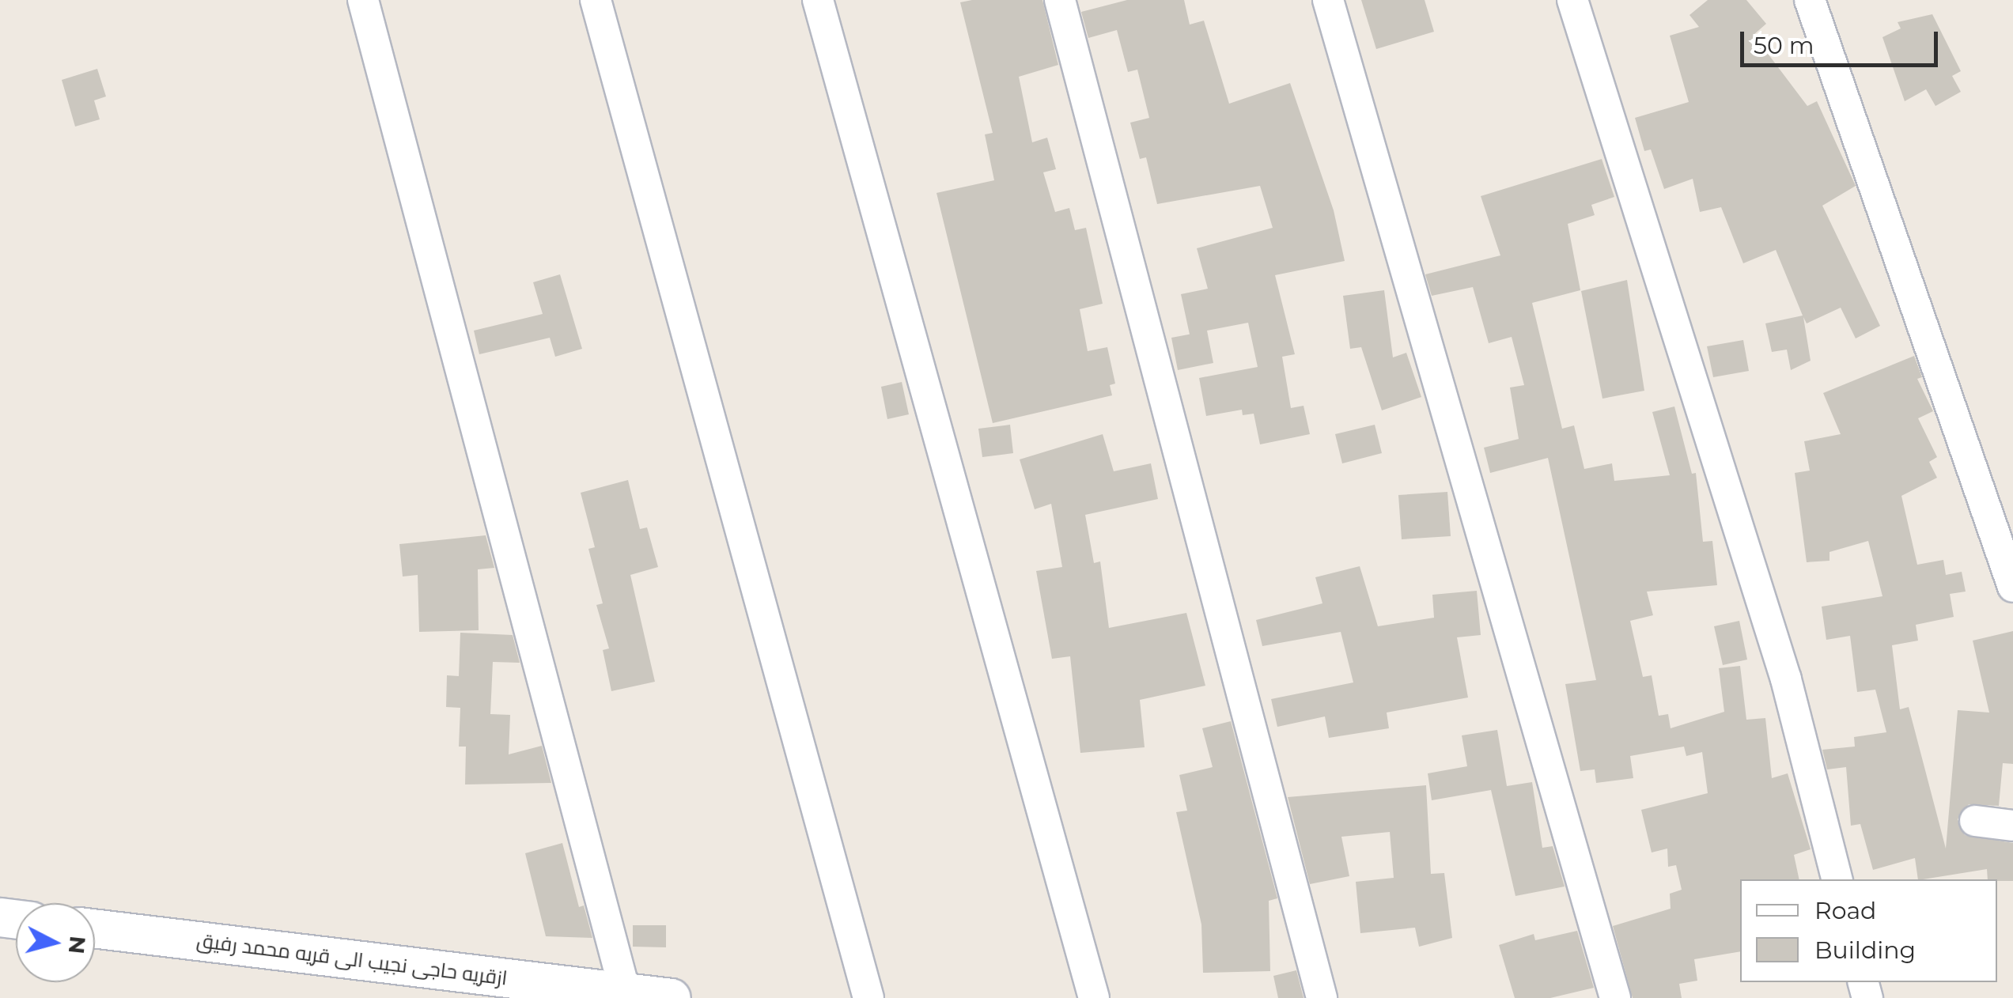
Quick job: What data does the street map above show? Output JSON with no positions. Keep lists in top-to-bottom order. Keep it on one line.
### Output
{"streets":{"street":["ازقریه حاجی نجیب الی قریه محمد رفیق"]},"legend":["Road","Building"],"scale_bar":"50 m","north":"right"}
